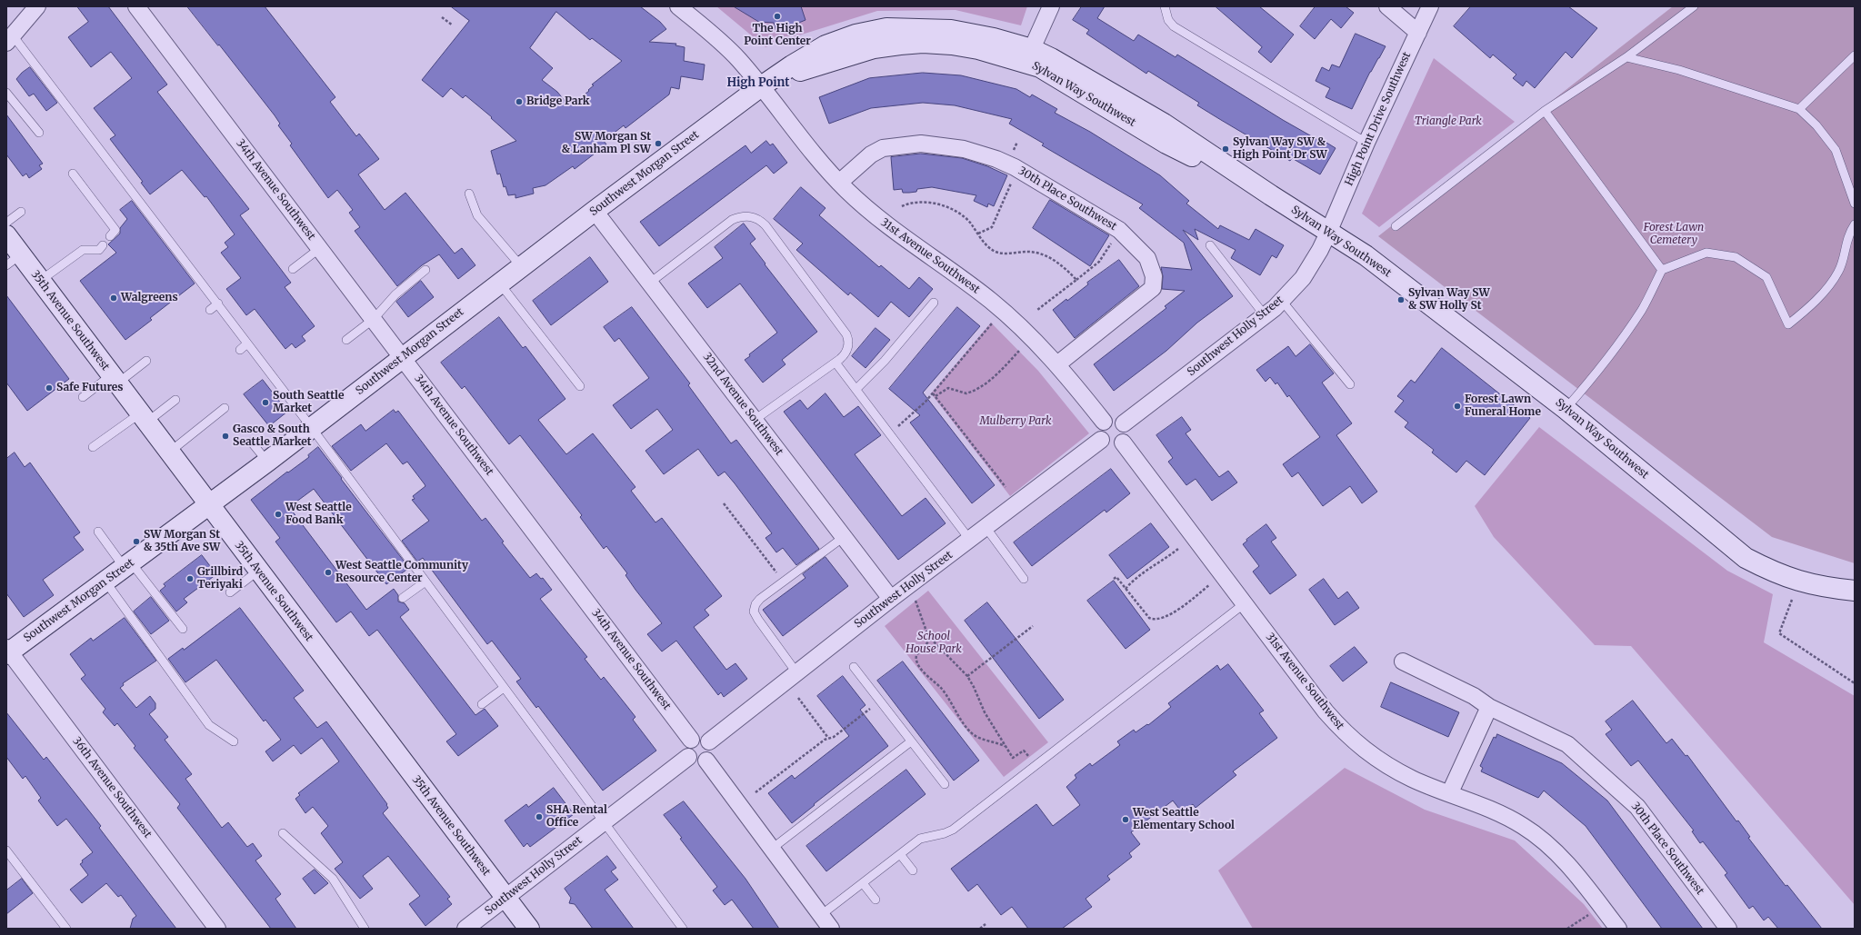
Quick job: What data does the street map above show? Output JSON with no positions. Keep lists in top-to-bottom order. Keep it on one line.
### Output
{"streets":{"street":["Sylvan Way Southwest","High Point Drive Southwest","Southwest Morgan Street","34th Avenue Southwest","30th Place Southwest","31st Avenue Southwest","35th Avenue Southwest","Southwest Holly Street","32nd Avenue Southwest","36th Avenue Southwest"]},"crossings":[["Sylvan Way Southwest","High Point Drive Southwest"],["Sylvan Way Southwest","Southwest Morgan Street"],["Sylvan Way Southwest","31st Avenue Southwest"],["Sylvan Way Southwest","Southwest Holly Street"],["High Point Drive Southwest","Southwest Holly Street"],["Southwest Morgan Street","34th Avenue Southwest"],["Southwest Morgan Street","31st Avenue Southwest"],["Southwest Morgan Street","35th Avenue Southwest"],["Southwest Morgan Street","32nd Avenue Southwest"],["Southwest Morgan Street","36th Avenue Southwest"],["34th Avenue Southwest","Southwest Holly Street"],["30th Place Southwest","31st Avenue Southwest"],["31st Avenue Southwest","Southwest Holly Street"],["35th Avenue Southwest","Southwest Holly Street"],["Southwest Holly Street","32nd Avenue Southwest"]],"districts":["High Point"],"parks":["Triangle Park","Forest Lawn Cemetery","Mulberry Park","School House Park"],"places":["The High Point Center","Bridge Park","SW Morgan St & Lanham Pl SW","Sylvan Way SW & High Point Dr SW","Walgreens","Sylvan Way SW & SW Holly St","Safe Futures","South Seattle Market","Forest Lawn Funeral Home","Gasco & South Seattle Market","West Seattle Food Bank","SW Morgan St & 35th Ave SW","West Seattle Community Resource Center","Grillbird Teriyaki","SHA Rental Office","West Seattle Elementary School"]}
